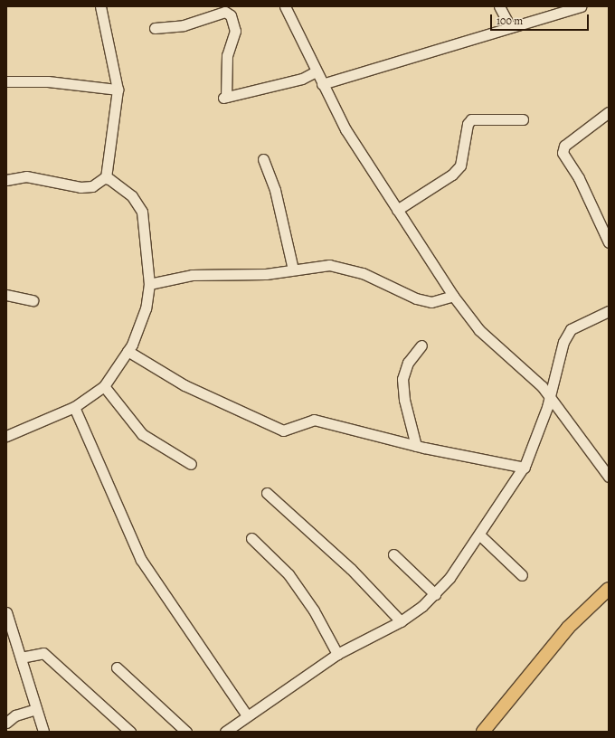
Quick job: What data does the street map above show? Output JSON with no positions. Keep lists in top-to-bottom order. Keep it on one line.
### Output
{"scale_bar":"100 m"}
